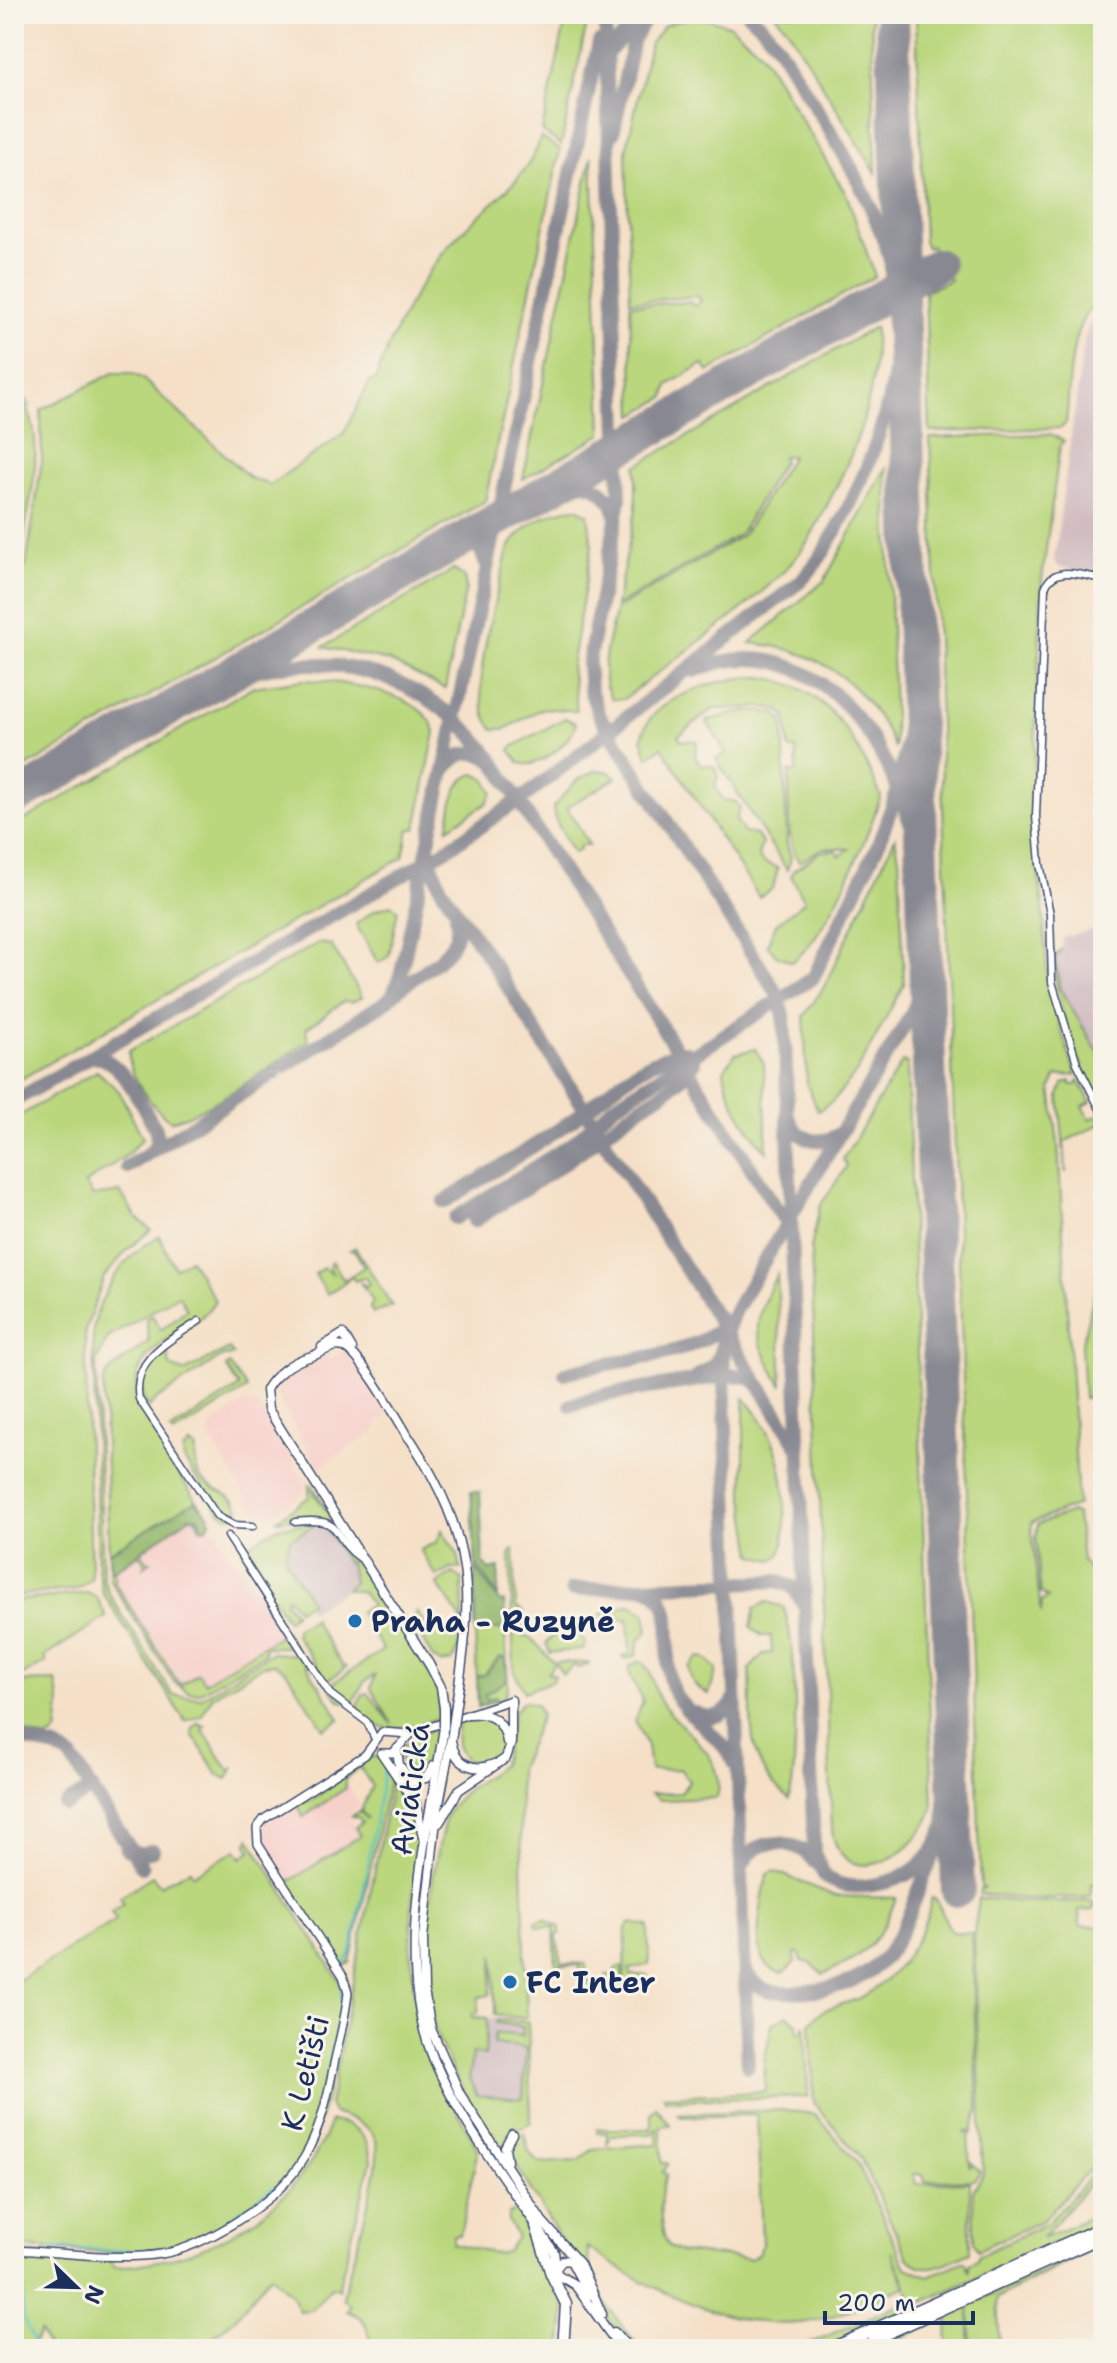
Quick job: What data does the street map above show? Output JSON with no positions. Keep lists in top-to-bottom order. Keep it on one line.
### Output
{"streets":{"main road":["Aviatická"],"street":["K Letišti"]},"places":["Praha - Ruzyně","FC Inter"],"scale_bar":"200 m","north":"bottom right"}
